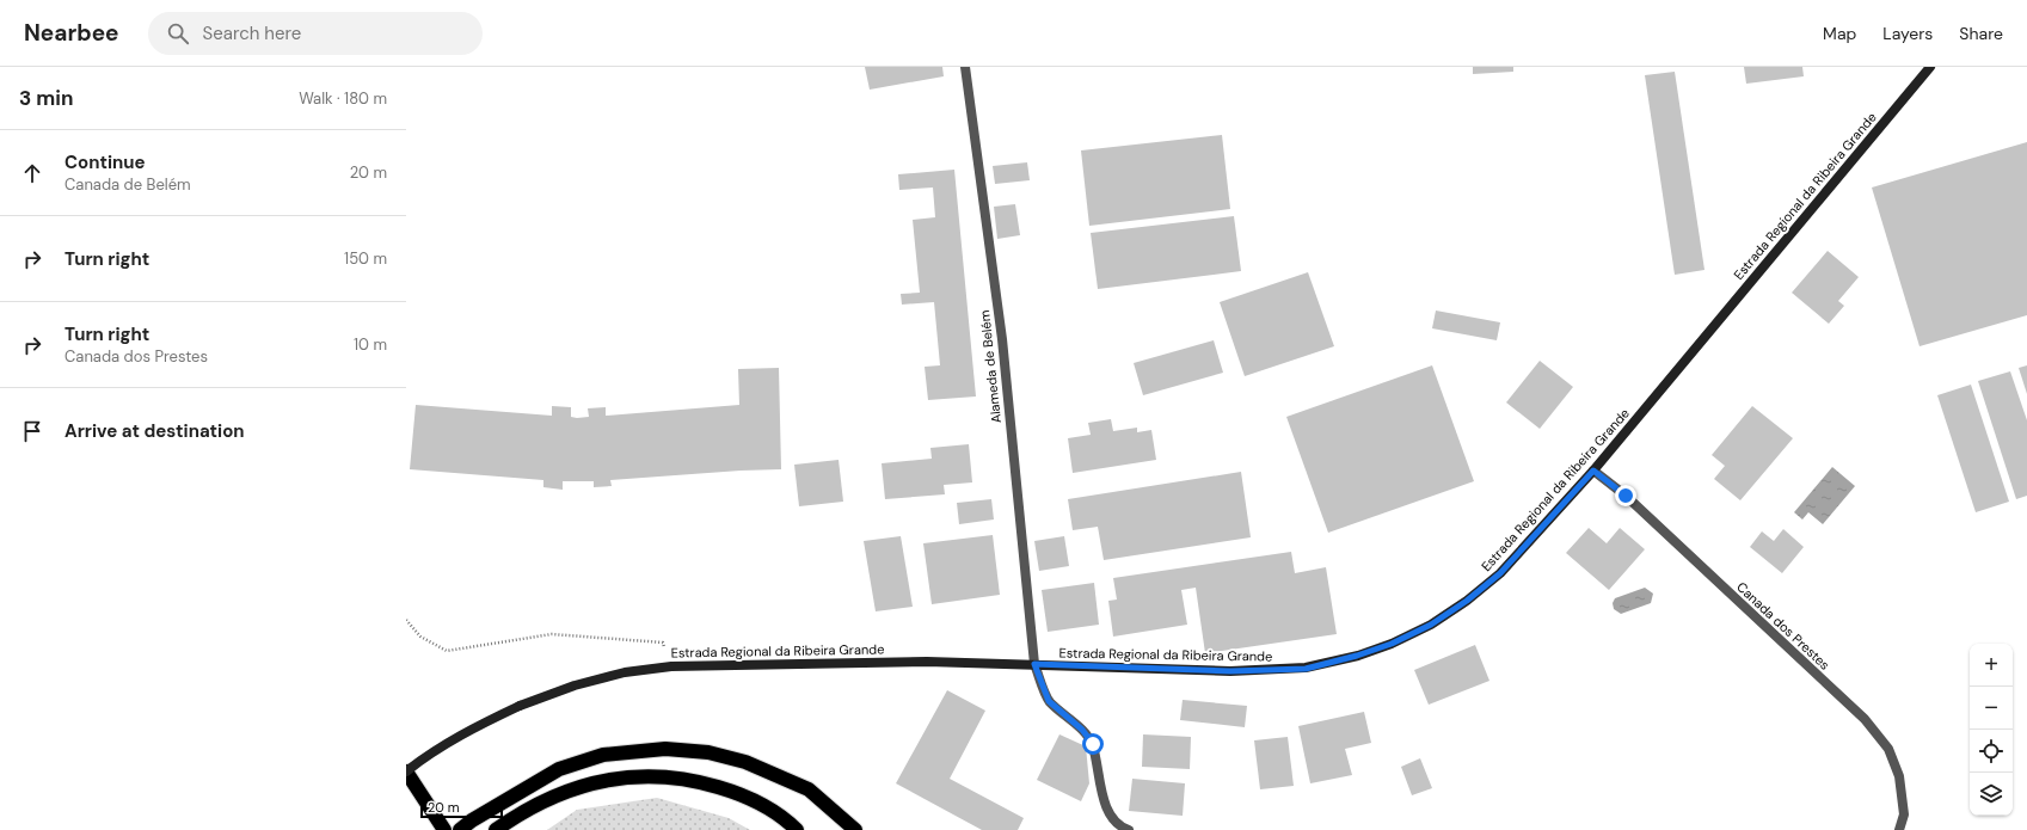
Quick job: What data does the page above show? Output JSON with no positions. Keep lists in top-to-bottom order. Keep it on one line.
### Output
{"streets":{"main road":["Estrada Regional da Ribeira Grande"],"street":["Alameda de Belém","Canada dos Prestes"]},"crossings":[["Estrada Regional da Ribeira Grande","Alameda de Belém"],["Estrada Regional da Ribeira Grande","Canada dos Prestes"]],"scale_bar":"20 m","page":{"header":"Nearbee","search":"Search here","nav":["Map","Layers","Share"],"heading":["3 min","Walk · 180 m"],"list":[["Continue","Canada de Belém","20 m"],["Turn right","150 m"],["Turn right","Canada dos Prestes","10 m"],"Arrive at destination"],"map_buttons":["+","−"],"scale":"20 m"}}
